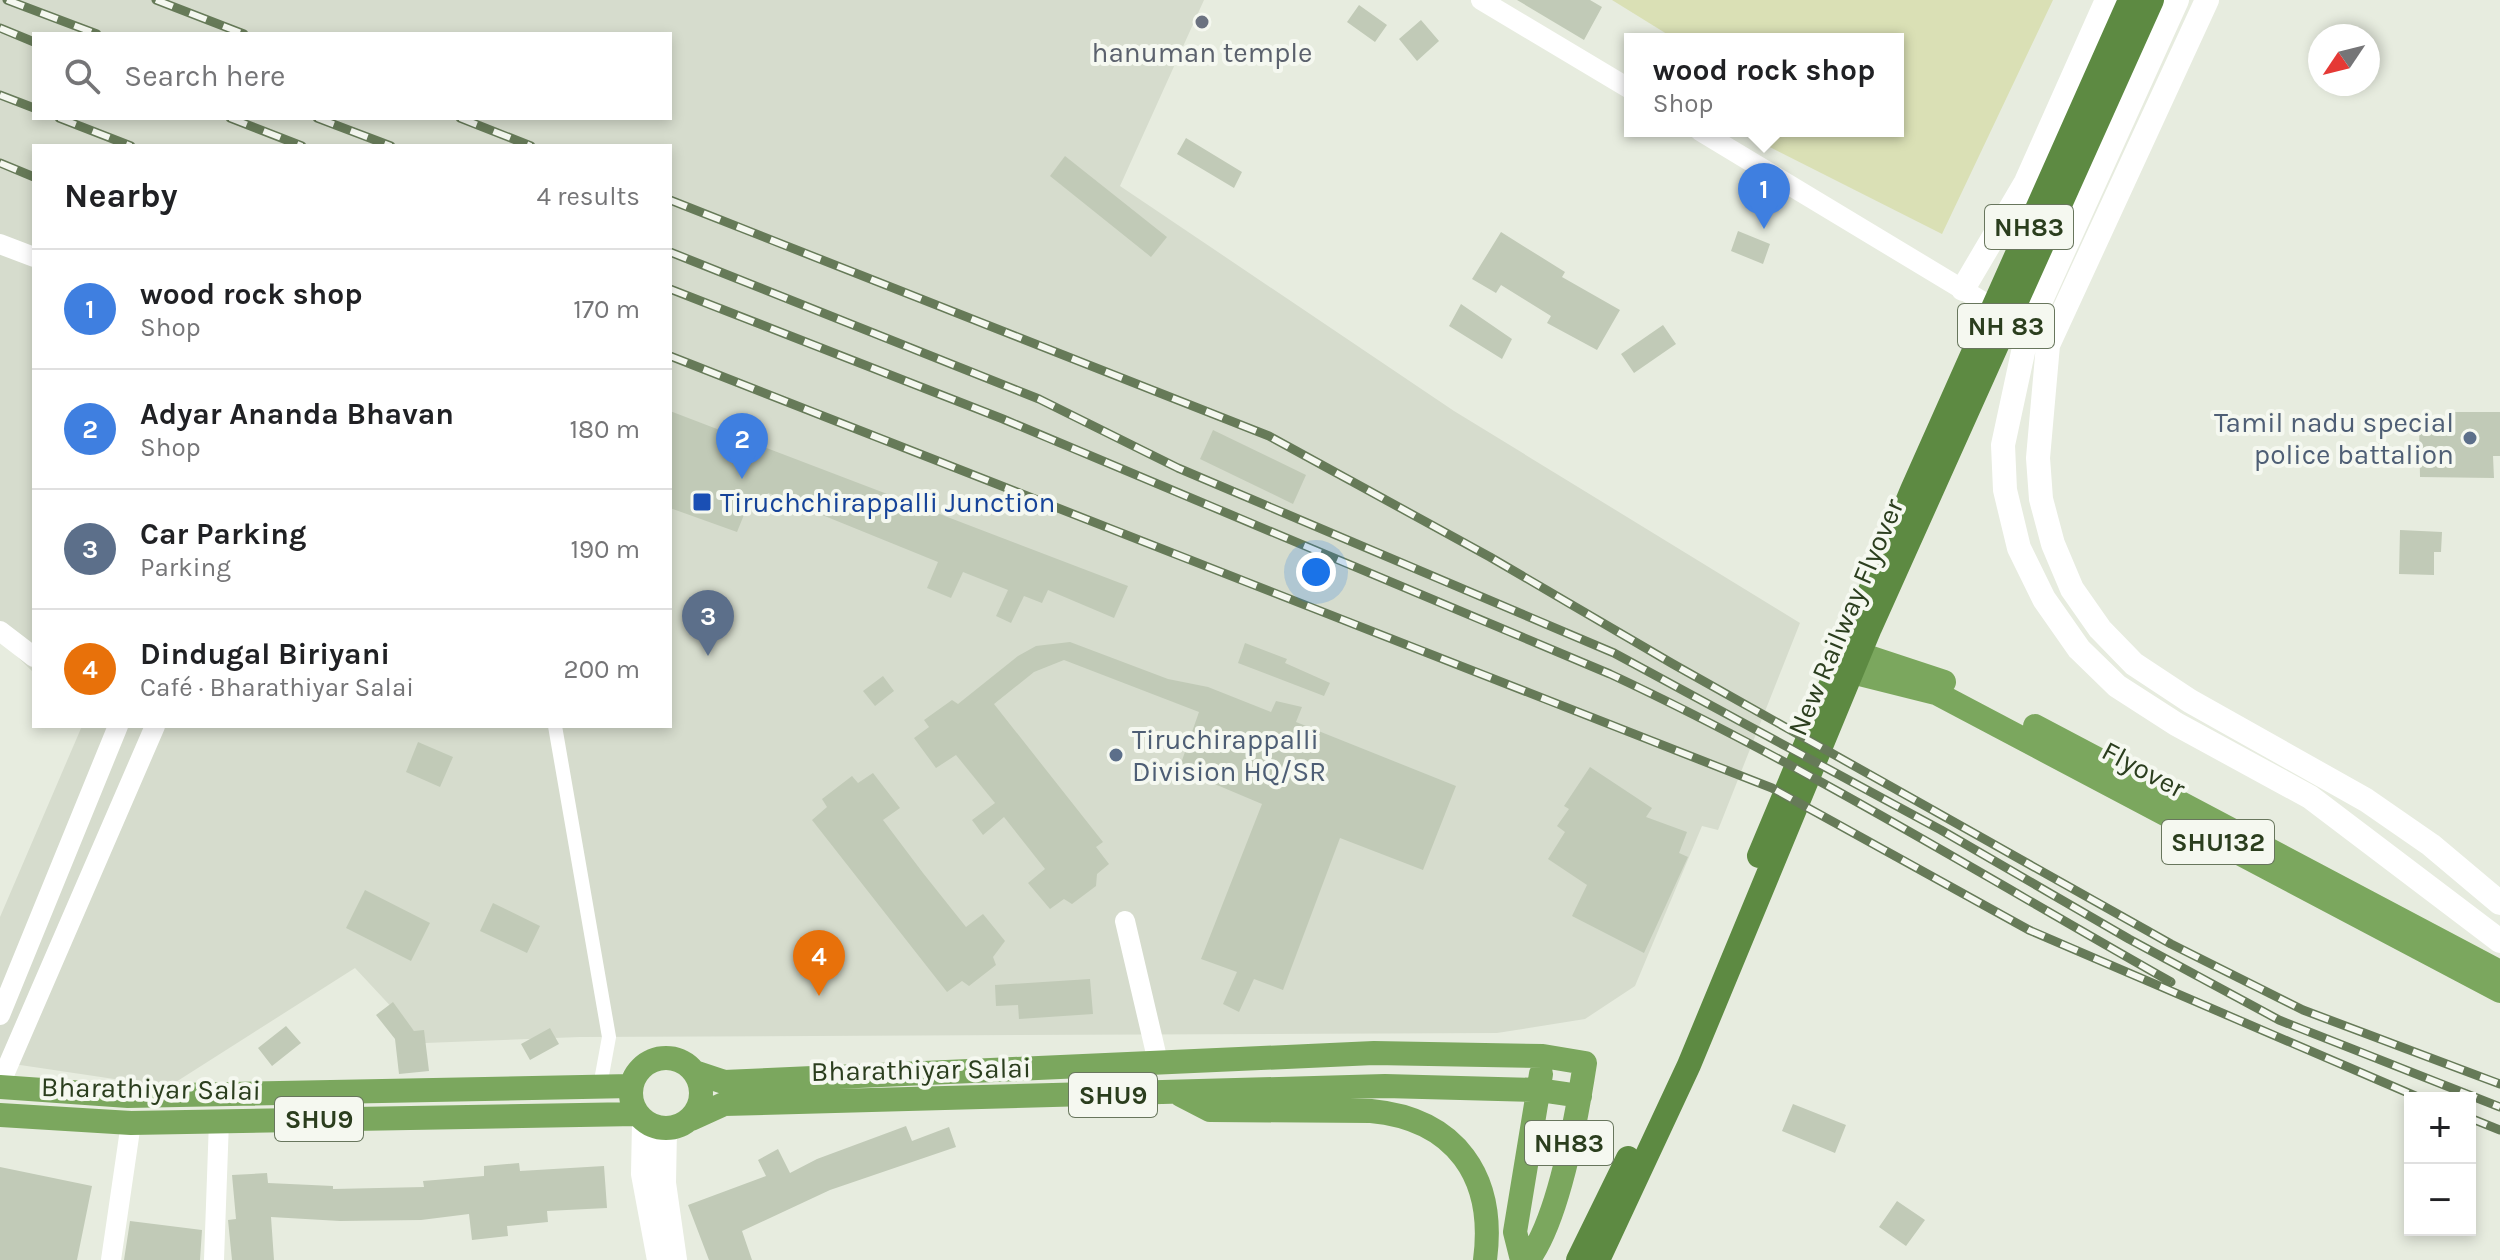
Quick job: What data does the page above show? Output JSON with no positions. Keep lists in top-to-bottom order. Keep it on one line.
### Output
{"streets":{"highway":["NH83","NH 83","New Railway Flyover"],"main road":["Flyover","SHU132","Bharathiyar Salai","SHU9"]},"crossings":[["NH83","Bharathiyar Salai"],["New Railway Flyover","Flyover"],["Bharathiyar Salai","SHU9"]],"places":{"other":["hanuman temple","Tamil nadu special police battalion","Tiruchirappalli Division HQ/SR"],"transit":["Tiruchchirappalli Junction"]},"north":"bottom left","page":{"search":"Search here","popup":["wood rock shop","Shop"],"heading":["Nearby","4 results"],"pins":["1","2","3","4"],"list":[{"mark":"1","name":"wood rock shop","note":"Shop","value":"170 m"},{"mark":"2","name":"Adyar Ananda Bhavan","note":"Shop","value":"180 m"},{"mark":"3","name":"Car Parking","note":"Parking","value":"190 m"},{"mark":"4","name":"Dindugal Biriyani","note":"Café · Bharathiyar Salai","value":"200 m"}],"map_buttons":["+","−"]}}
